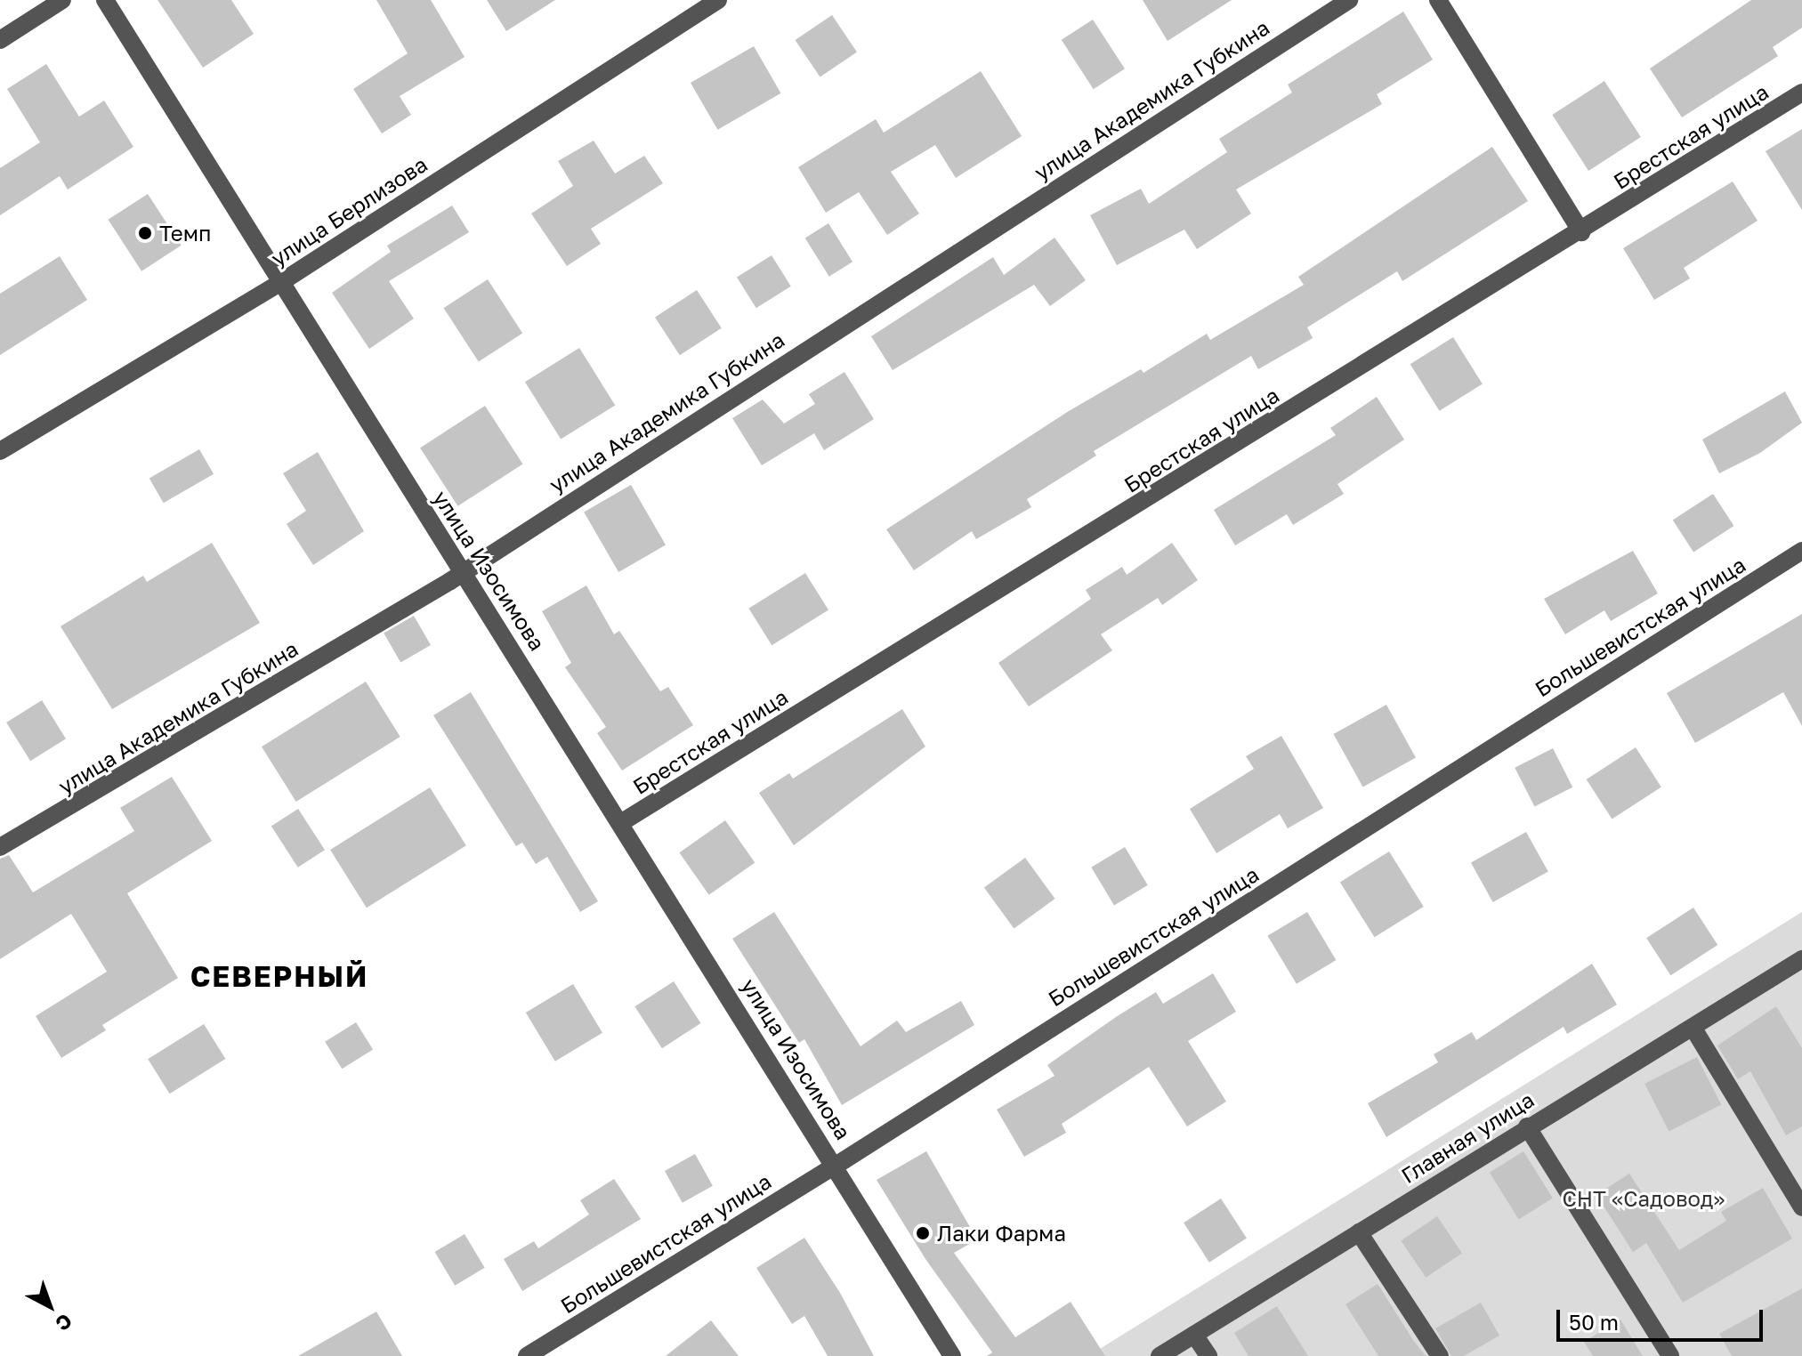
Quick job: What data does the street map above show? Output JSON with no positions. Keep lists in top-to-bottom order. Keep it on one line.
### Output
{"streets":{"street":["улица Академика Губкина","Брестская улица","улица Берлизова","улица Изосимова","Большевистская улица","Главная улица"]},"crossings":[["улица Академика Губкина","улица Изосимова"],["Брестская улица","улица Изосимова"],["улица Берлизова","улица Изосимова"],["улица Изосимова","Большевистская улица"]],"districts":["СЕВЕРНЫЙ"],"parks":["СНТ «Садовод»"],"places":["Темп","Лаки Фарма"],"scale_bar":"50 m","north":"bottom right"}
